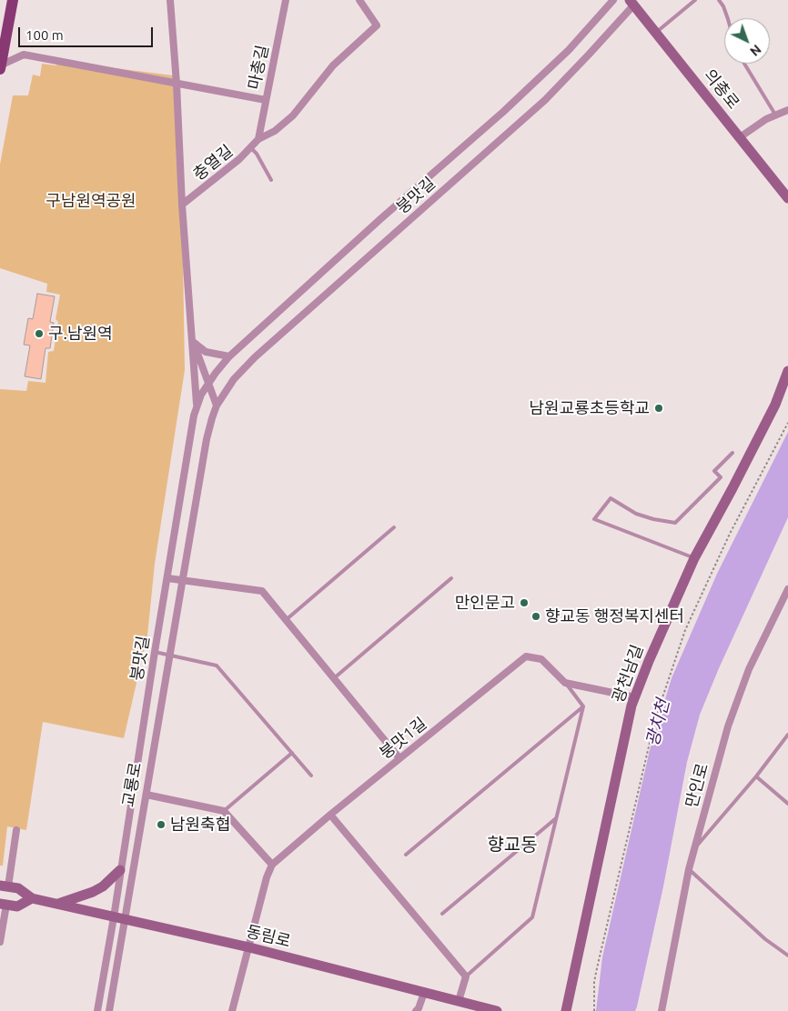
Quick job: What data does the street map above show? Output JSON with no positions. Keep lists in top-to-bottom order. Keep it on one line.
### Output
{"streets":{"street":["마총길","의총로","충열길","붕맛길","광천남길","붕맛1길","교룡로","만인로","동림로"]},"crossings":[["마총길","충열길"],["의총로","붕맛길"],["충열길","붕맛길"],["붕맛길","교룡로"],["붕맛길","동림로"],["붕맛1길","동림로"],["교룡로","동림로"]],"districts":["향교동"],"water":["광치천"],"parks":["구남원역공원"],"places":["구.남원역","남원교룡초등학교","만인문고","향교동 행정복지센터","남원축협"],"scale_bar":"100 m","north":"bottom right"}
